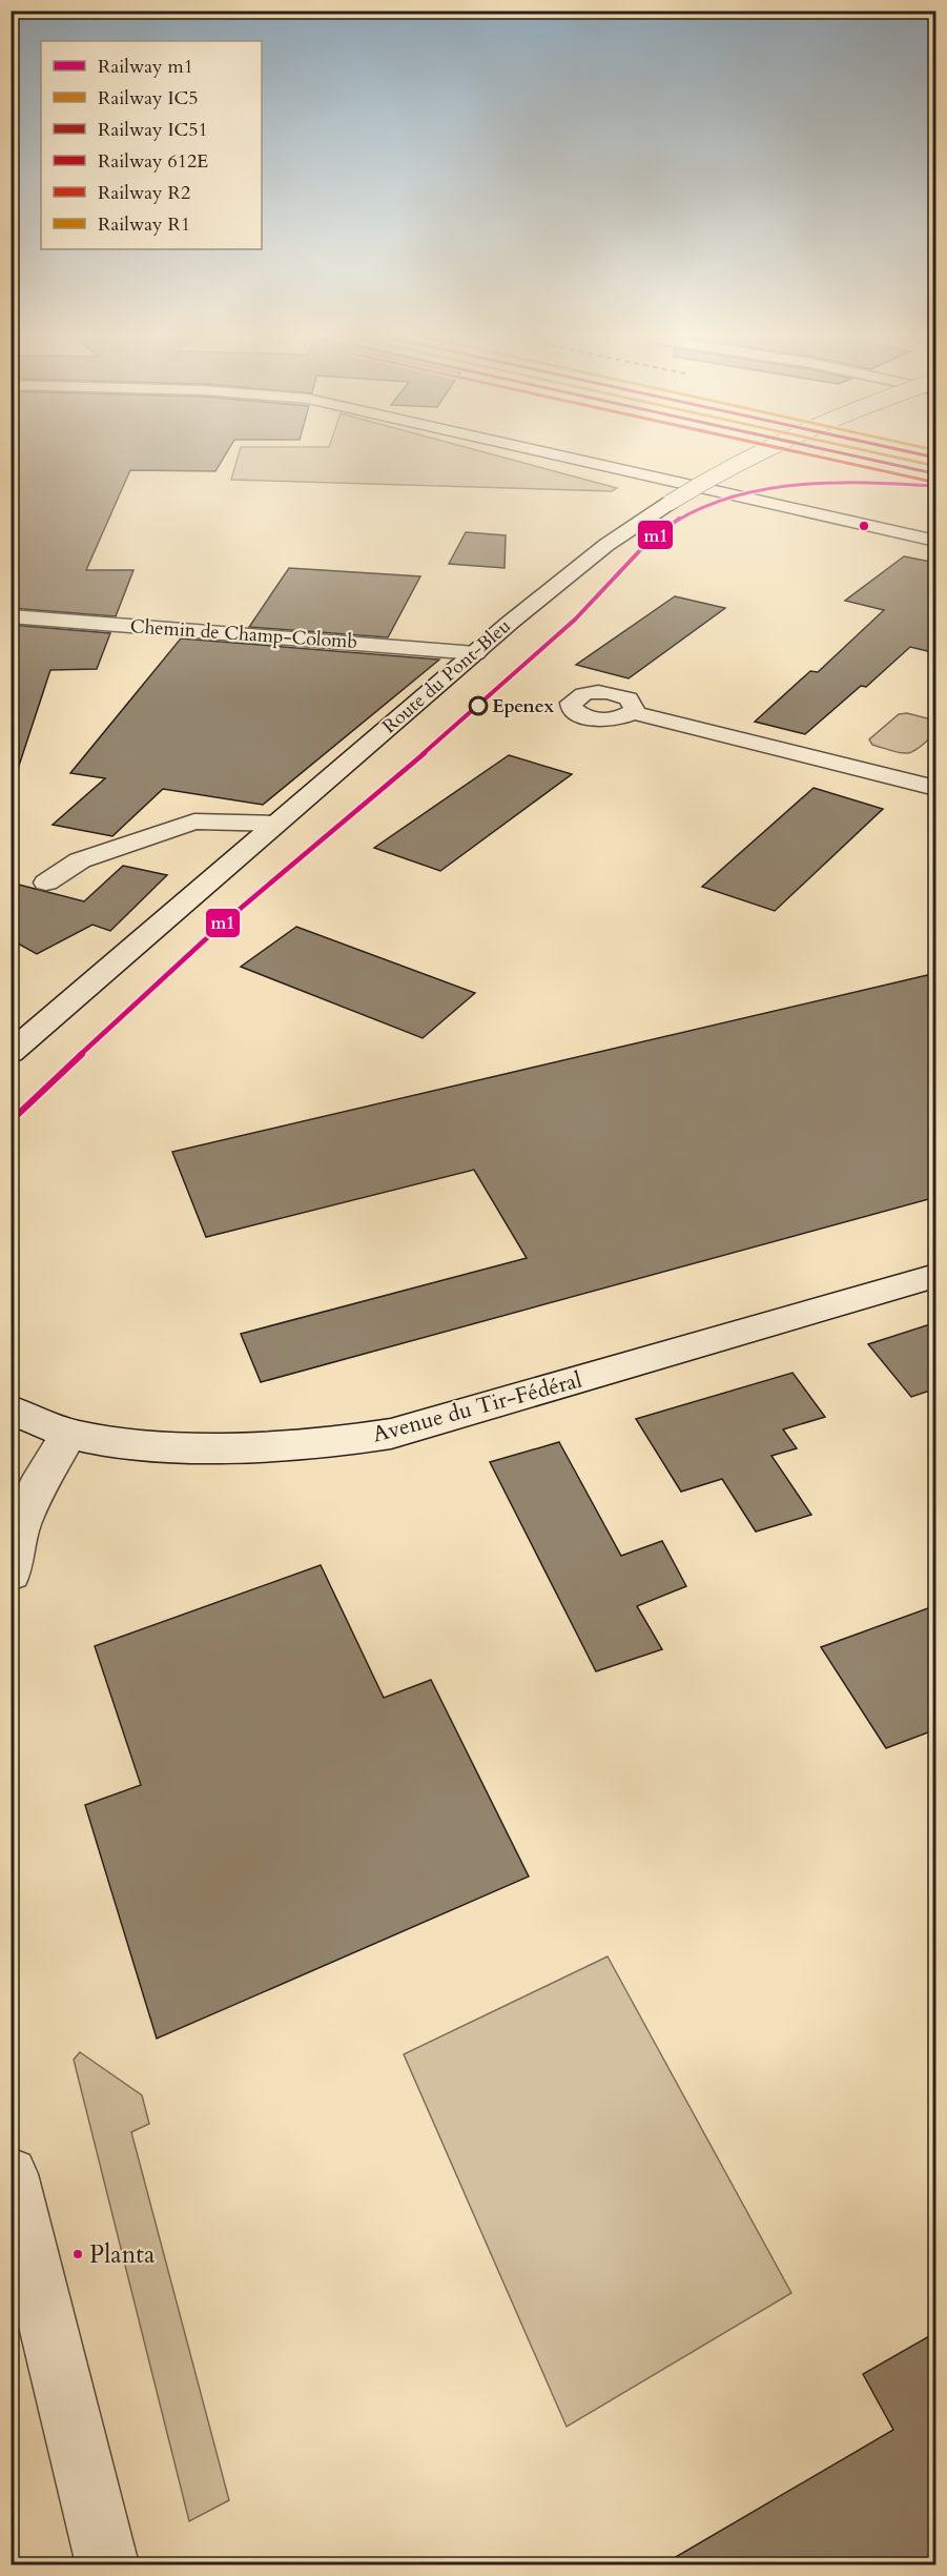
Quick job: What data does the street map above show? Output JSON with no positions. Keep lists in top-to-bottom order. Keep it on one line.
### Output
{"streets":{"street":["Chemin de Champ-Colomb","Route du Pont-Bleu","Avenue du Tir-Fédéral"]},"crossings":[["Chemin de Champ-Colomb","Route du Pont-Bleu"]],"places":["Epenex","Planta"],"lines":["rail line IC5","rail line IC51","rail line R2","rail line m1"],"legend":["Railway m1","Railway IC5","Railway IC51","Railway 612E","Railway R2","Railway R1"]}
